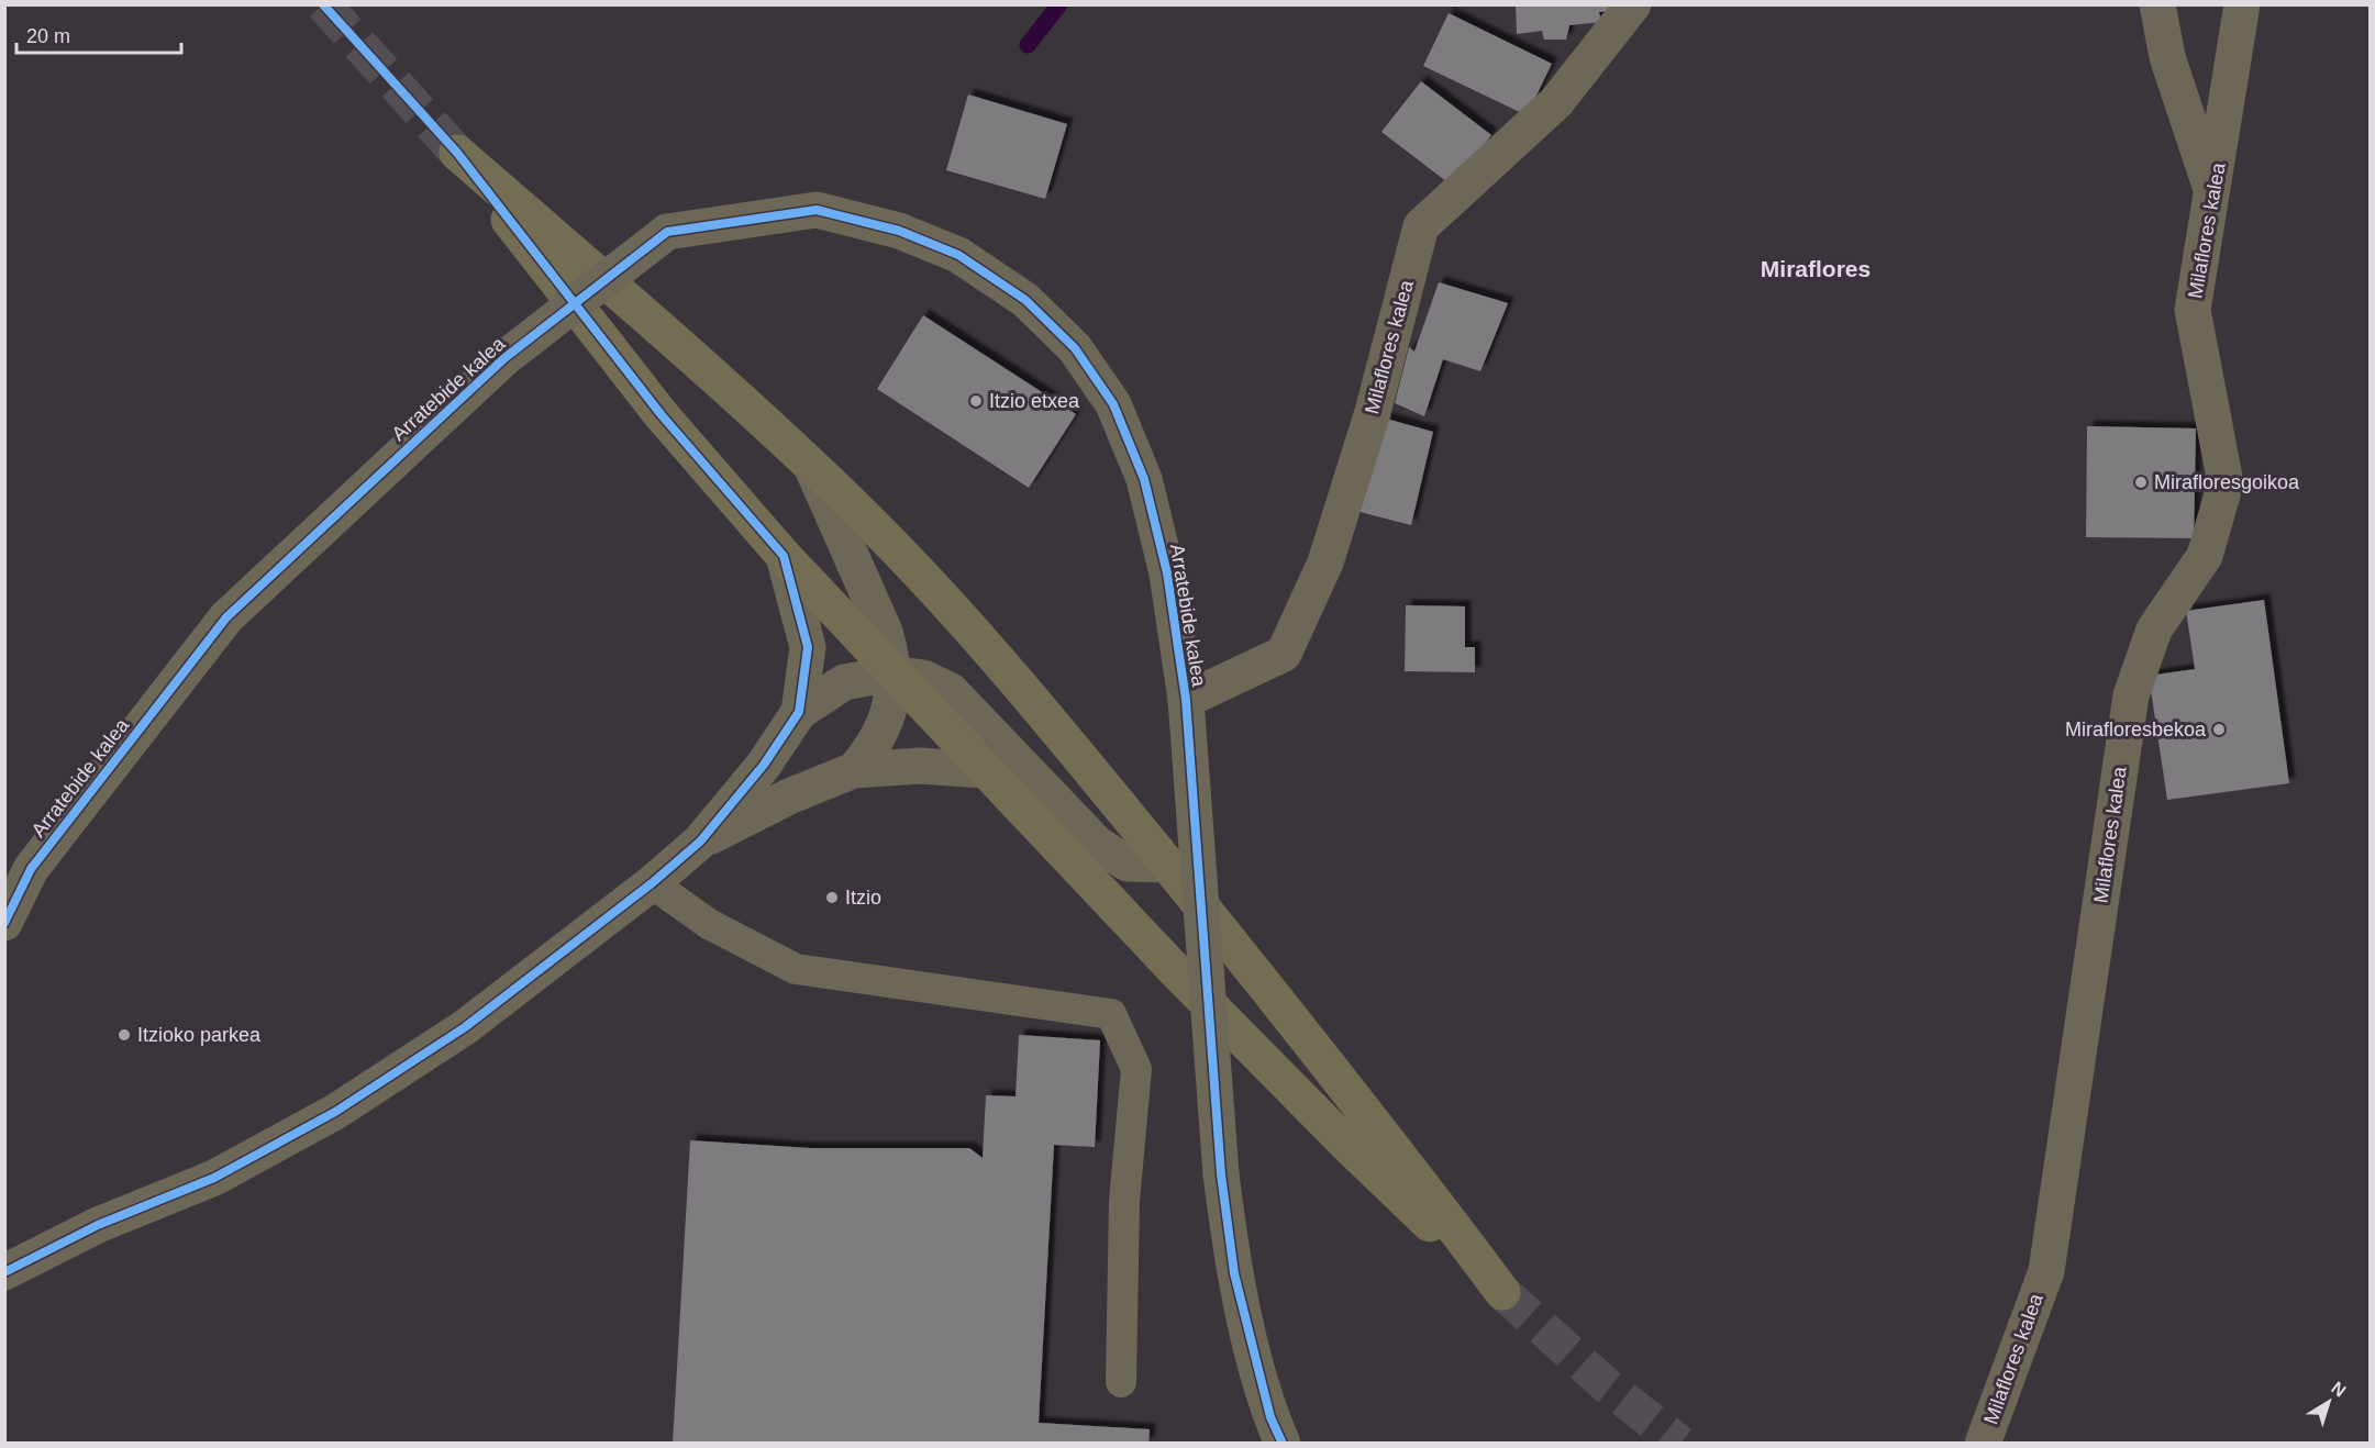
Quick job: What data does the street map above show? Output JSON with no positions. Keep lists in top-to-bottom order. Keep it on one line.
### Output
{"streets":{"street":["Milaflores kalea","Arratebide kalea"]},"crossings":[["Milaflores kalea","Arratebide kalea"]],"districts":["Miraflores"],"places":["Itzio etxea","Mirafloresgoikoa","Mirafloresbekoa","Itzio","Itzioko parkea"],"scale_bar":"20 m","north":"top right"}
